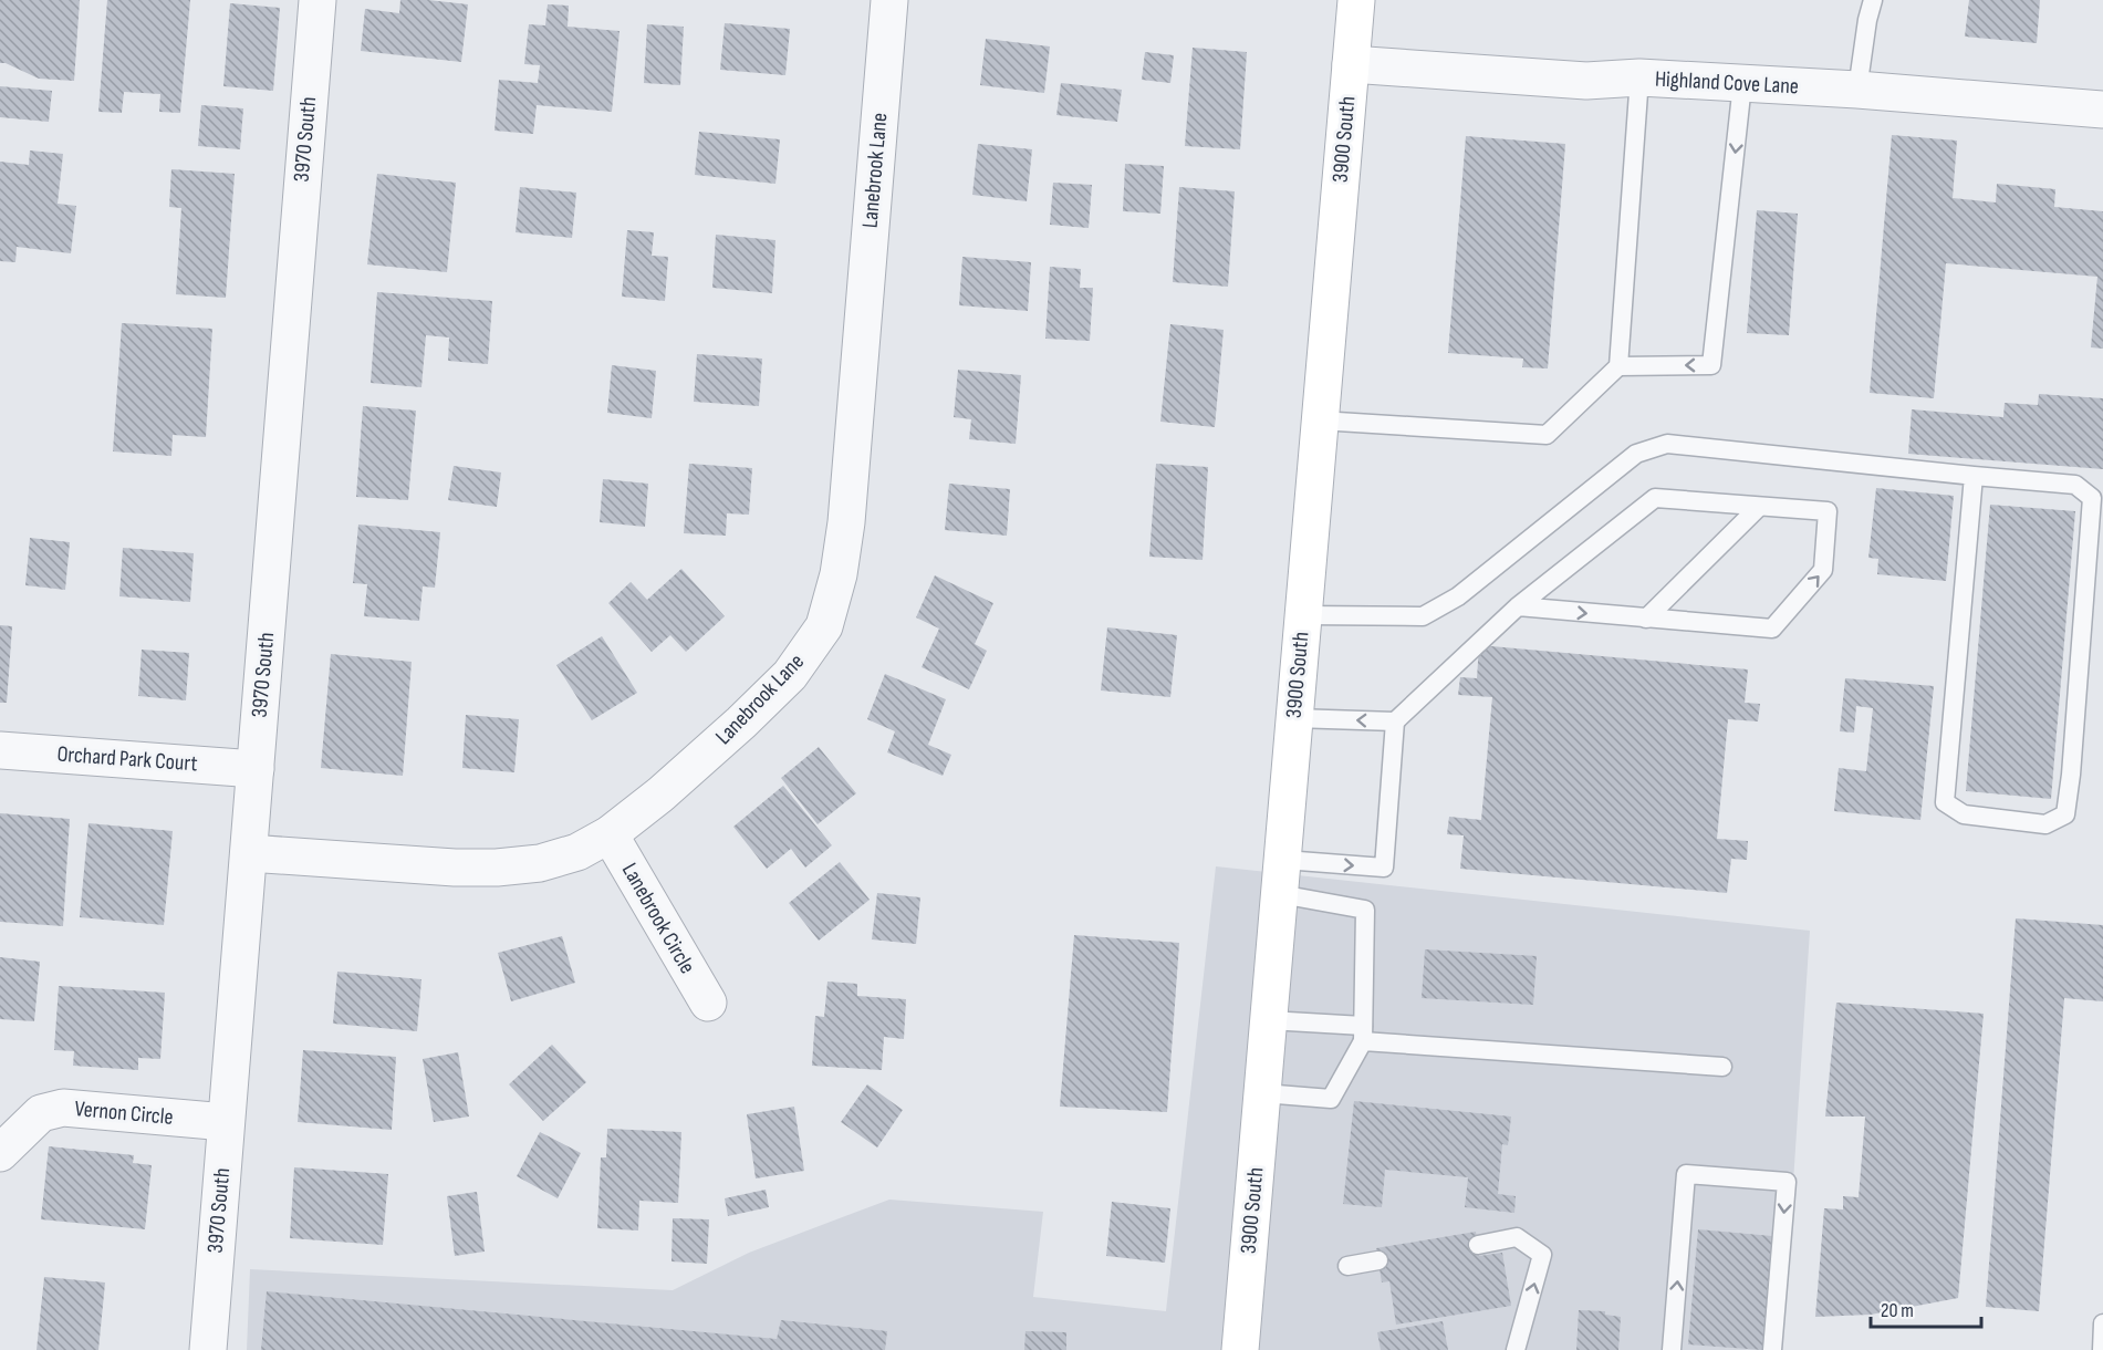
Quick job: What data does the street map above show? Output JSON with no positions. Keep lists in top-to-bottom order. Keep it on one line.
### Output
{"streets":{"main road":["3900 South"],"street":["Highland Cove Lane","3970 South","Lanebrook Lane","Orchard Park Court","Lanebrook Circle","Vernon Circle"]},"crossings":[["Highland Cove Lane","3900 South"],["3970 South","Lanebrook Lane"],["3970 South","Orchard Park Court"],["3970 South","Vernon Circle"],["Lanebrook Lane","Lanebrook Circle"]],"scale_bar":"20 m"}
